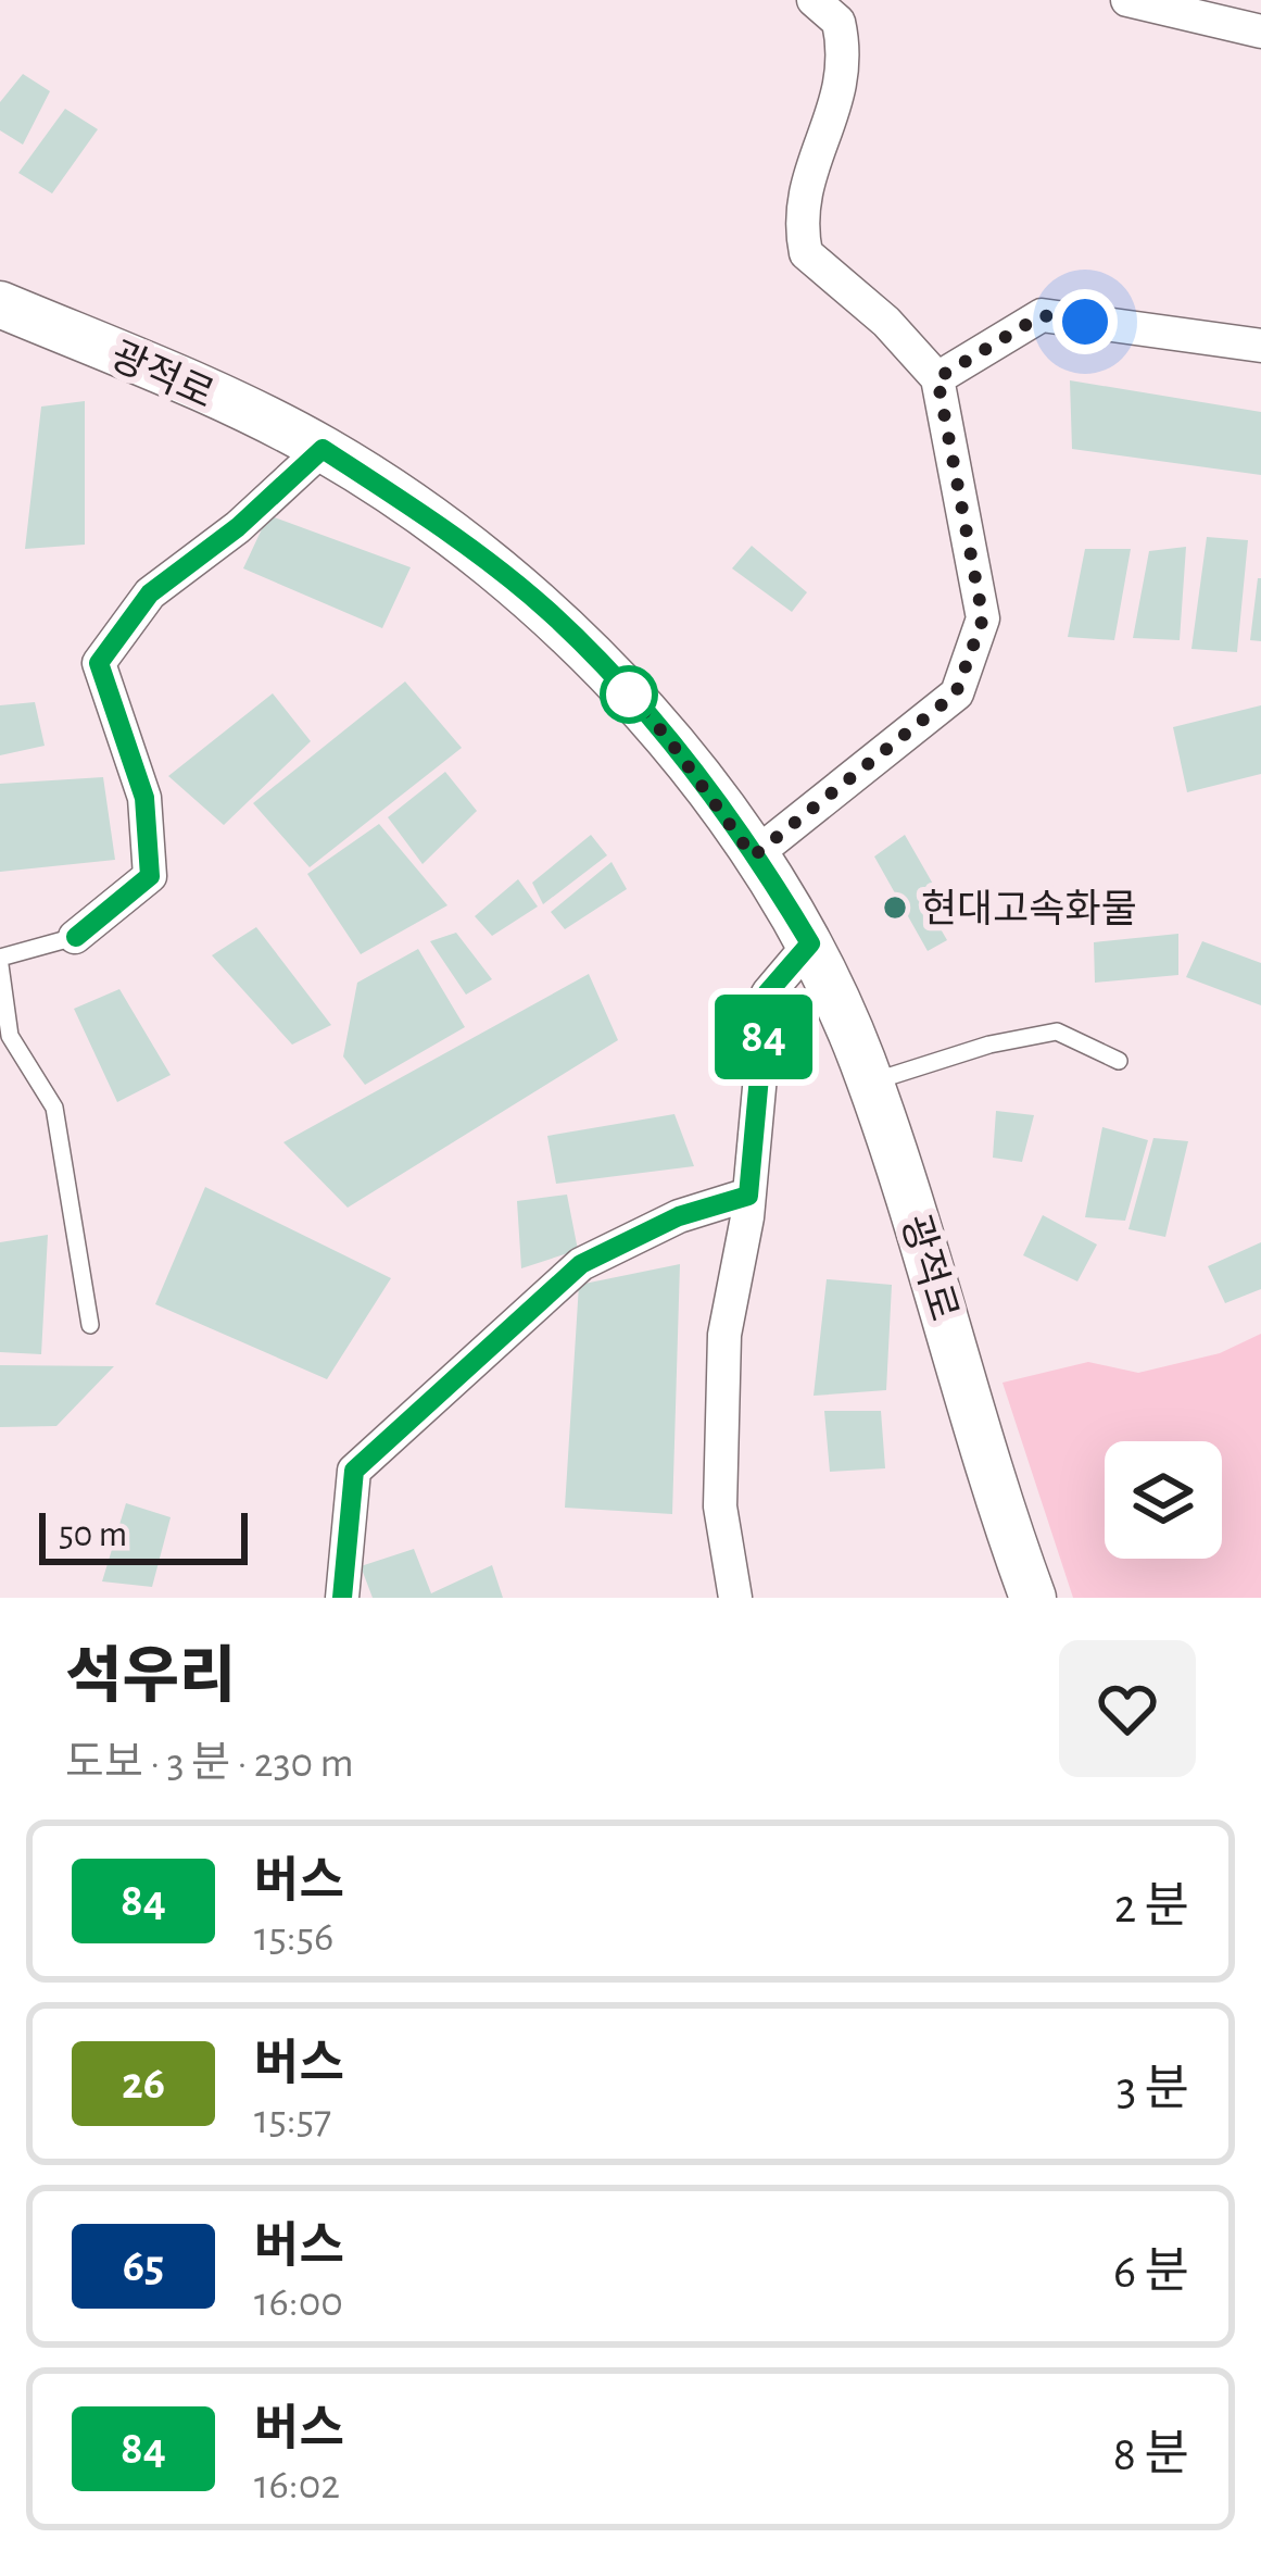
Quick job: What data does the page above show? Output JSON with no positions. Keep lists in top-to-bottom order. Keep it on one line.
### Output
{"streets":{"main road":["광적로"]},"places":["현대고속화물"],"lines":["bus line 84"],"scale_bar":"50 m","page":{"on_map":"84","scale":"50 m","heading":["석우리","도보 · 3 분 · 230 m"],"list":[{"mark":"84","name":"버스","note":"15:56","value":"2 분"},{"mark":"26","name":"버스","note":"15:57","value":"3 분"},{"mark":"65","name":"버스","note":"16:00","value":"6 분"},{"mark":"84","name":"버스","note":"16:02","value":"8 분"}]}}
